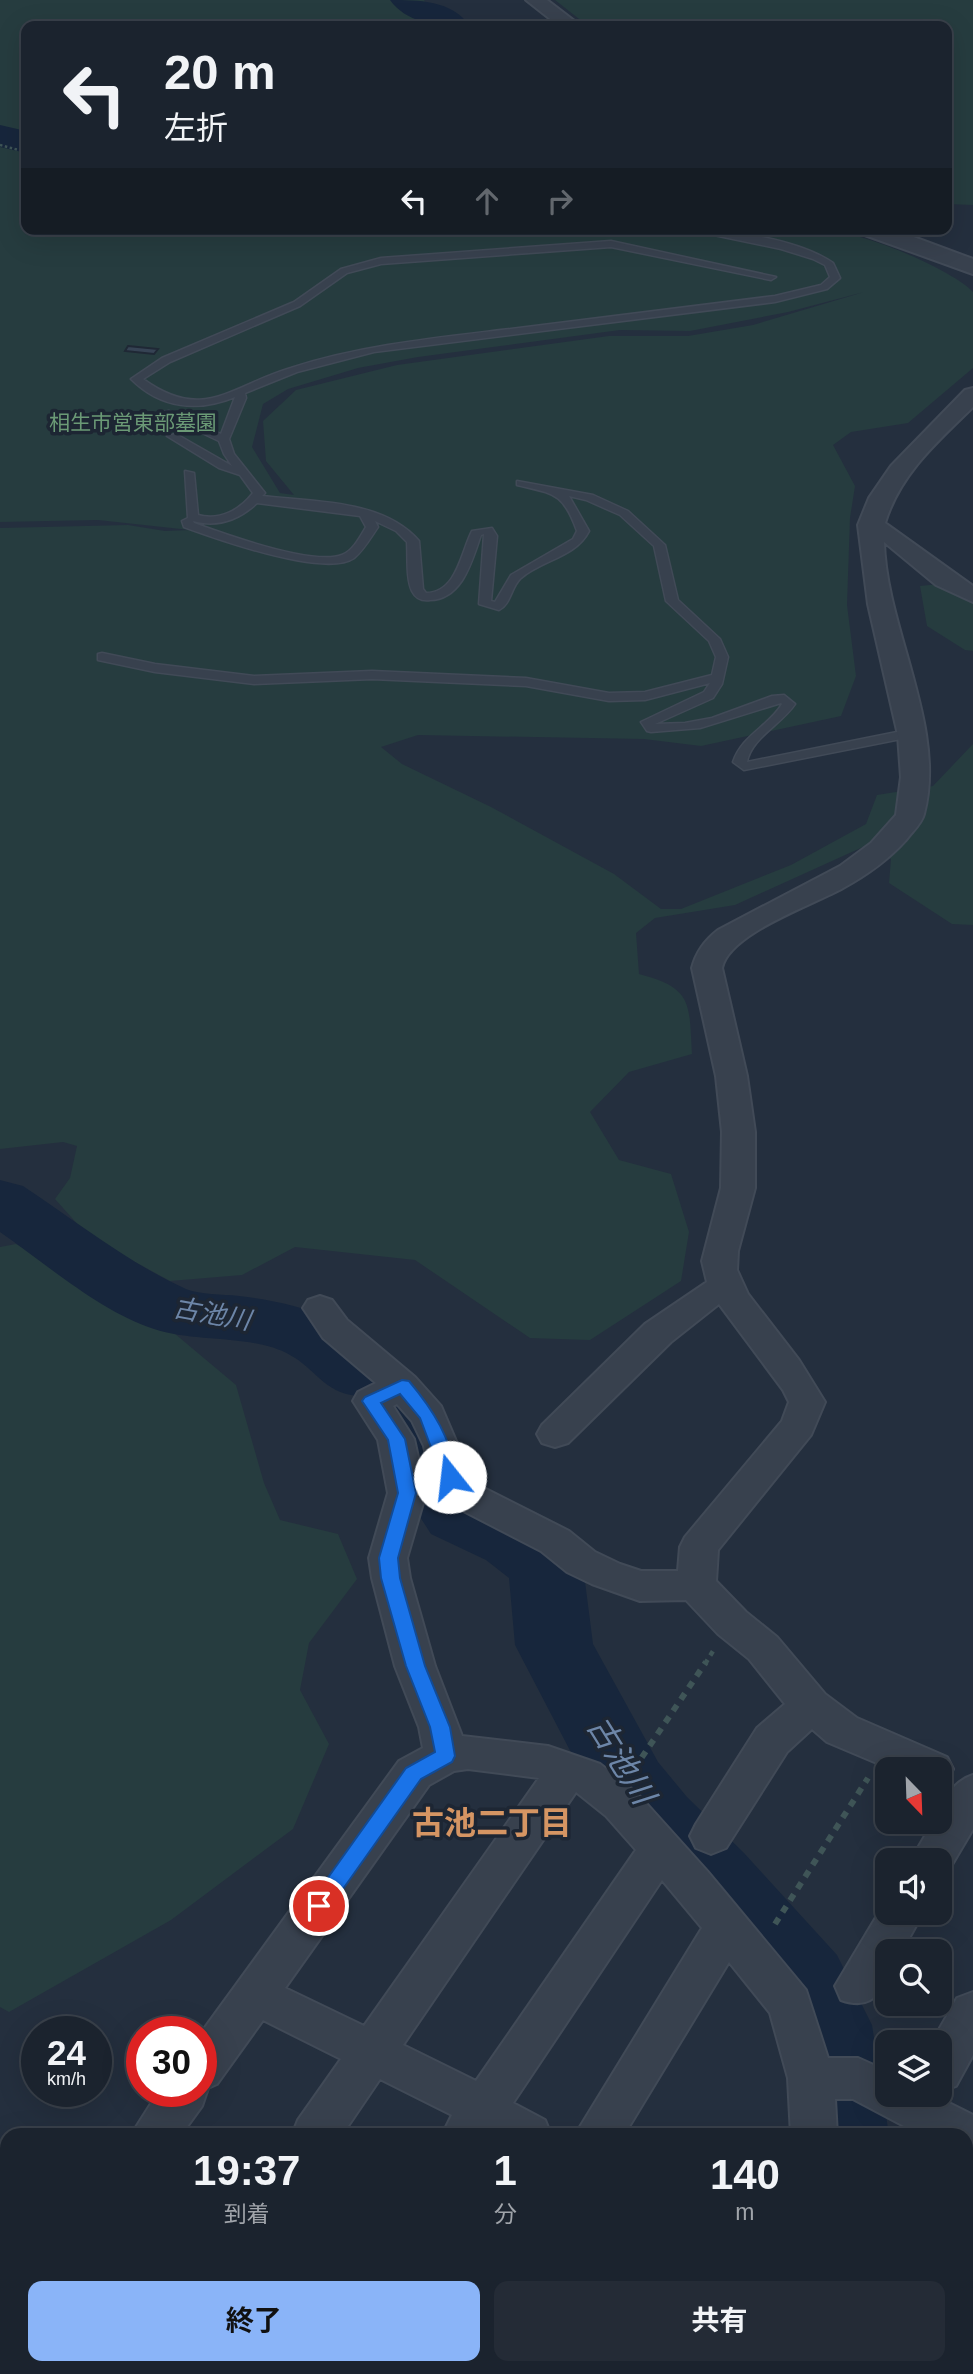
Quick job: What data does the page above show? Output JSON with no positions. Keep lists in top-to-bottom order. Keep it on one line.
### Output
{"districts":["古池二丁目"],"water":["古池川"],"parks":["相生市営東部墓園"],"north":"bottom right","page":{"turn":["20 m","左折"],"speed":"24 km/h","limit":"30","eta":["19:37","到着","1","分","140","m"],"buttons":["終了","共有"]}}
